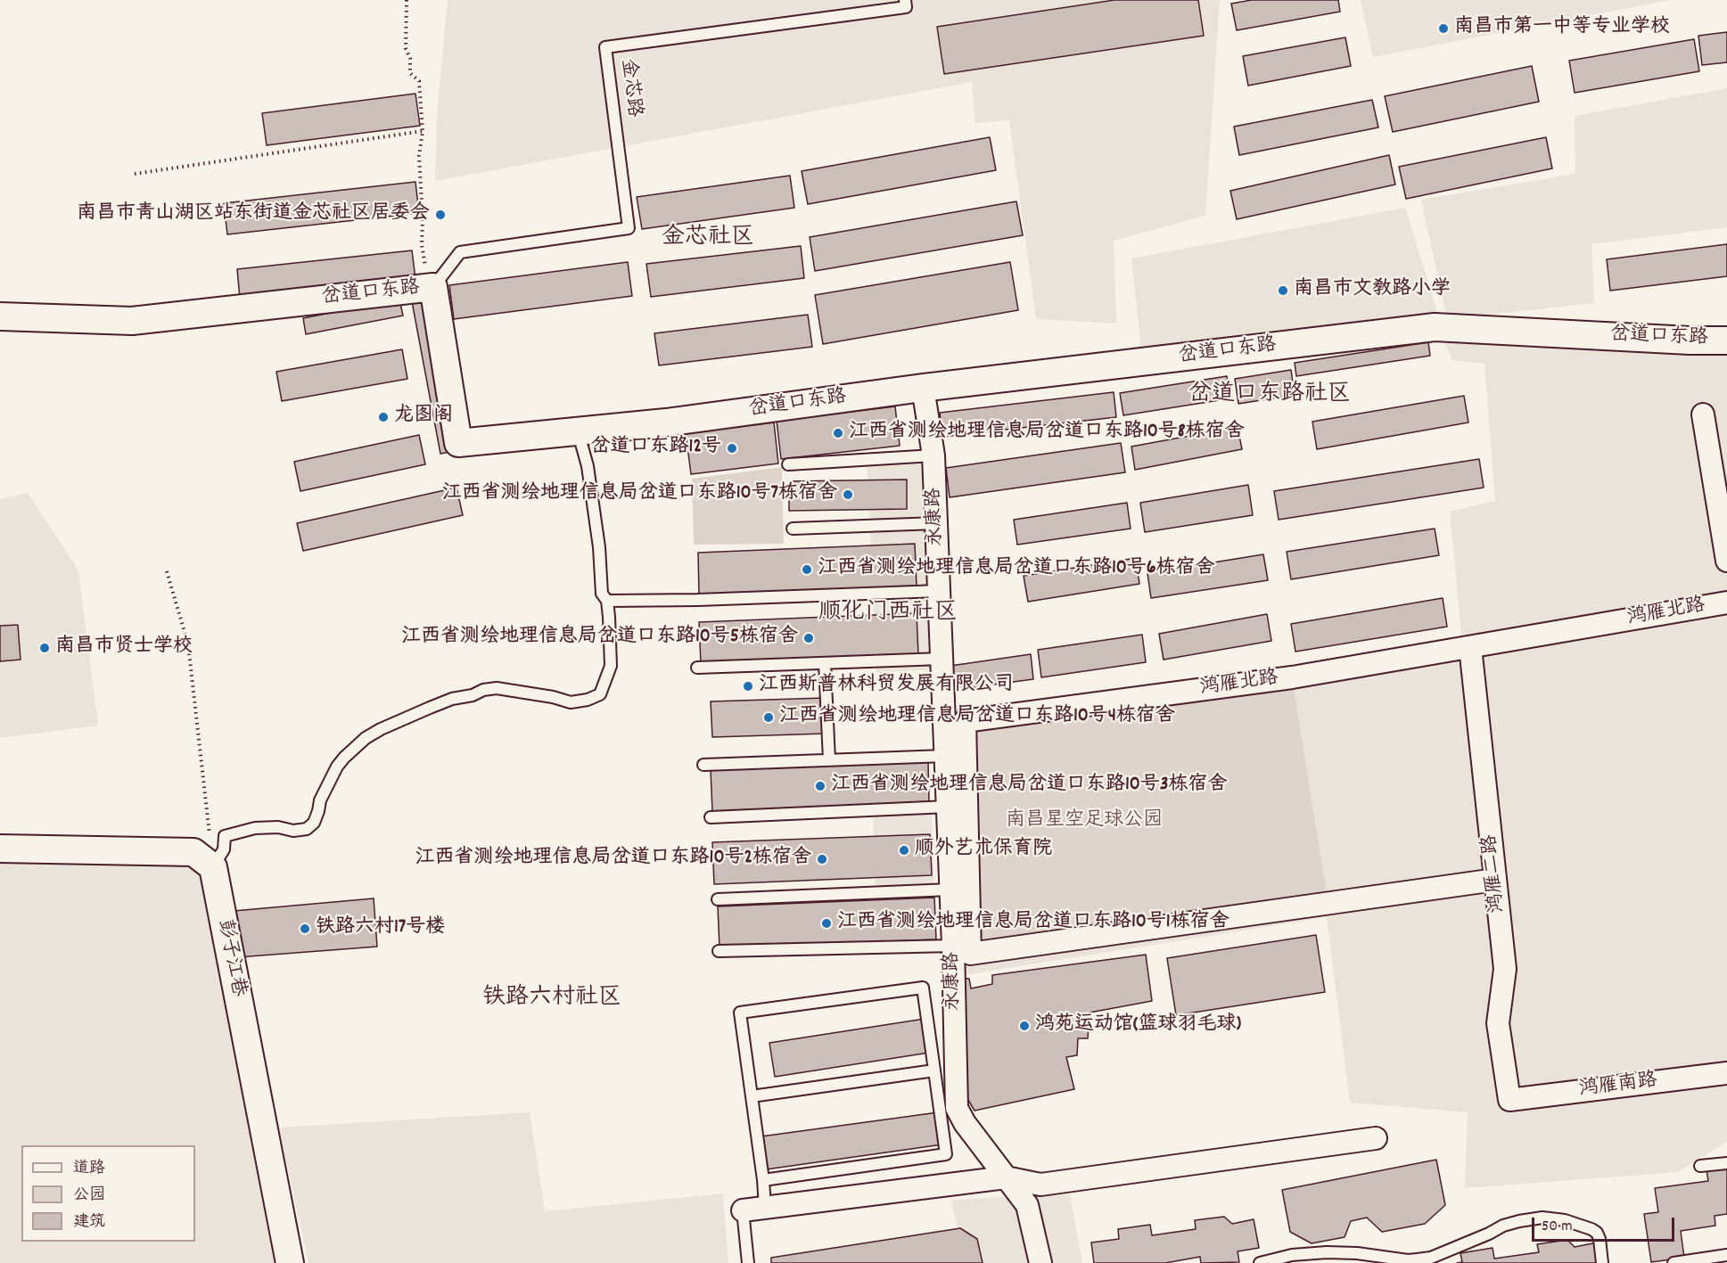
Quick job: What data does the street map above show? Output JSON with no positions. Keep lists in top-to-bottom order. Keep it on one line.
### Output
{"streets":{"street":["岔道口东路","永康路","鸿雁北路","鸿雁二路","彭子江巷","鸿雁南路"],"lane":["金芯路"]},"crossings":[["金芯路","岔道口东路"],["岔道口东路","永康路"],["鸿雁北路","鸿雁二路"],["鸿雁二路","鸿雁南路"]],"districts":["金芯社区","岔道口东路社区","顺化门西社区","铁路六村社区"],"parks":["南昌星空足球公园"],"places":["南昌市第一中等专业学校","南昌市青山湖区站东街道金芯社区居委会","南昌市文教路小学","龙图阁","江西省测绘地理信息局岔道口东路10号8栋宿舍","岔道口东路12号","江西省测绘地理信息局岔道口东路10号7栋宿舍","江西省测绘地理信息局岔道口东路10号6栋宿舍","江西省测绘地理信息局岔道口东路10号5栋宿舍","南昌市贤士学校","江西斯普林科贸发展有限公司","江西省测绘地理信息局岔道口东路10号4栋宿舍","江西省测绘地理信息局岔道口东路10号3栋宿舍","顺外艺术保育院","江西省测绘地理信息局岔道口东路10号2栋宿舍","江西省测绘地理信息局岔道口东路10号1栋宿舍","铁路六村17号楼","鸿苑运动馆(篮球羽毛球)"],"legend":["道路","公园","建筑"],"scale_bar":"50 m"}
